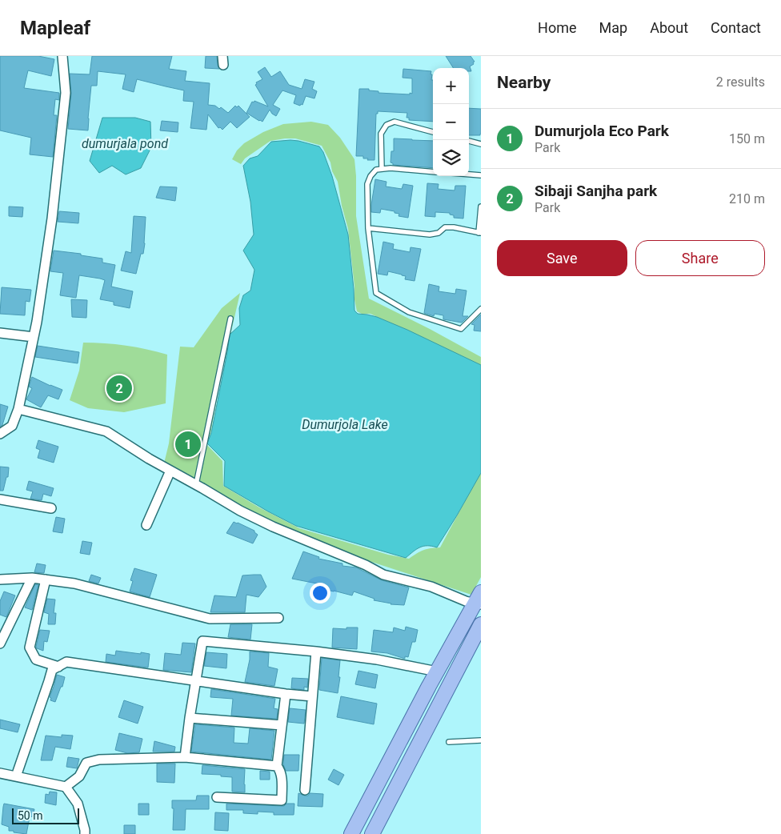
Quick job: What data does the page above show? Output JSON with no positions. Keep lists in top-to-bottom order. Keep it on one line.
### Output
{"water":["dumurjala pond","Dumurjola Lake"],"scale_bar":"50 m","page":{"header":"Mapleaf","nav":["Home","Map","About","Contact"],"heading":["Nearby","2 results"],"map_buttons":["+","−"],"list":[{"mark":"1","name":"Dumurjola Eco Park","note":"Park","value":"150 m"},{"mark":"2","name":"Sibaji Sanjha park","note":"Park","value":"210 m"}],"buttons":["Save","Share"],"pins":["2","1"],"scale":"50 m"}}
